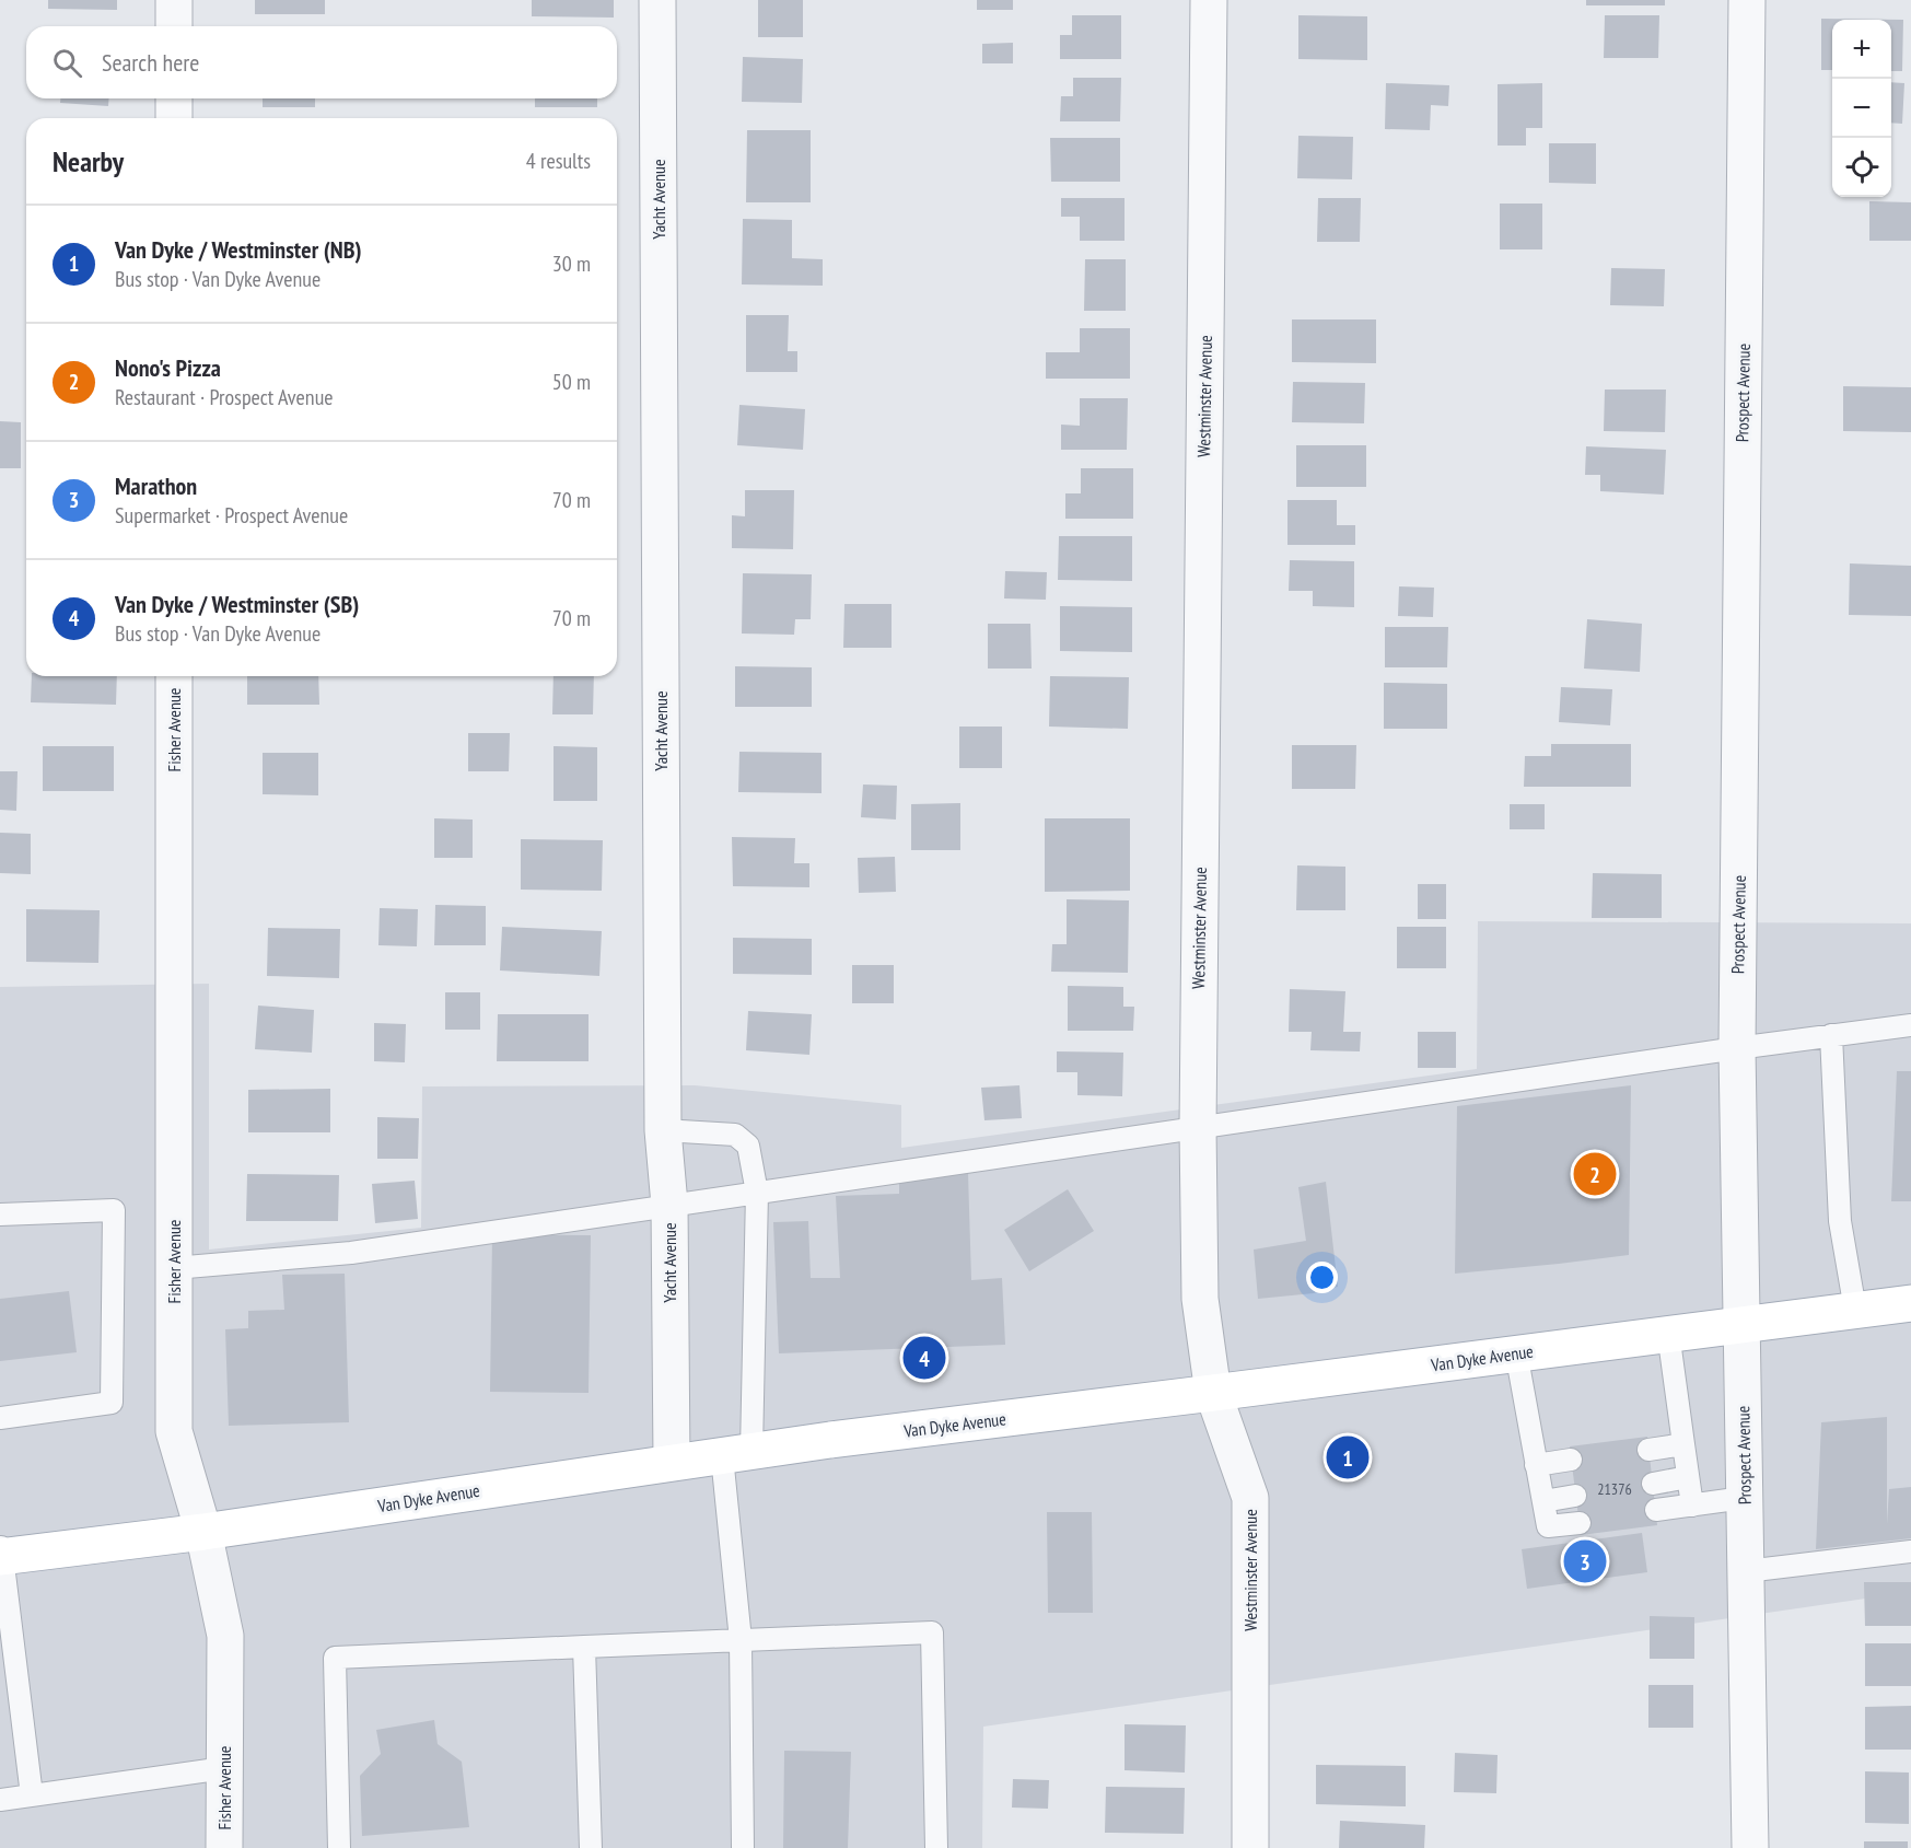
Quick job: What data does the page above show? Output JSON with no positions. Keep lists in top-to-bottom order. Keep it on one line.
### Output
{"streets":{"main road":["Van Dyke Avenue"],"street":["Yacht Avenue","Prospect Avenue","Westminster Avenue","Fisher Avenue"]},"crossings":[["Yacht Avenue","Van Dyke Avenue"],["Prospect Avenue","Van Dyke Avenue"],["Westminster Avenue","Van Dyke Avenue"],["Fisher Avenue","Van Dyke Avenue"]],"house_numbers":["21376"],"page":{"map_buttons":["+","−"],"search":"Search here","heading":["Nearby","4 results"],"list":[{"mark":"1","name":"Van Dyke / Westminster (NB)","note":"Bus stop · Van Dyke Avenue","value":"30 m"},{"mark":"2","name":"Nono's Pizza","note":"Restaurant · Prospect Avenue","value":"50 m"},{"mark":"3","name":"Marathon","note":"Supermarket · Prospect Avenue","value":"70 m"},{"mark":"4","name":"Van Dyke / Westminster (SB)","note":"Bus stop · Van Dyke Avenue","value":"70 m"}],"pins":["2","4","1","3"]}}
